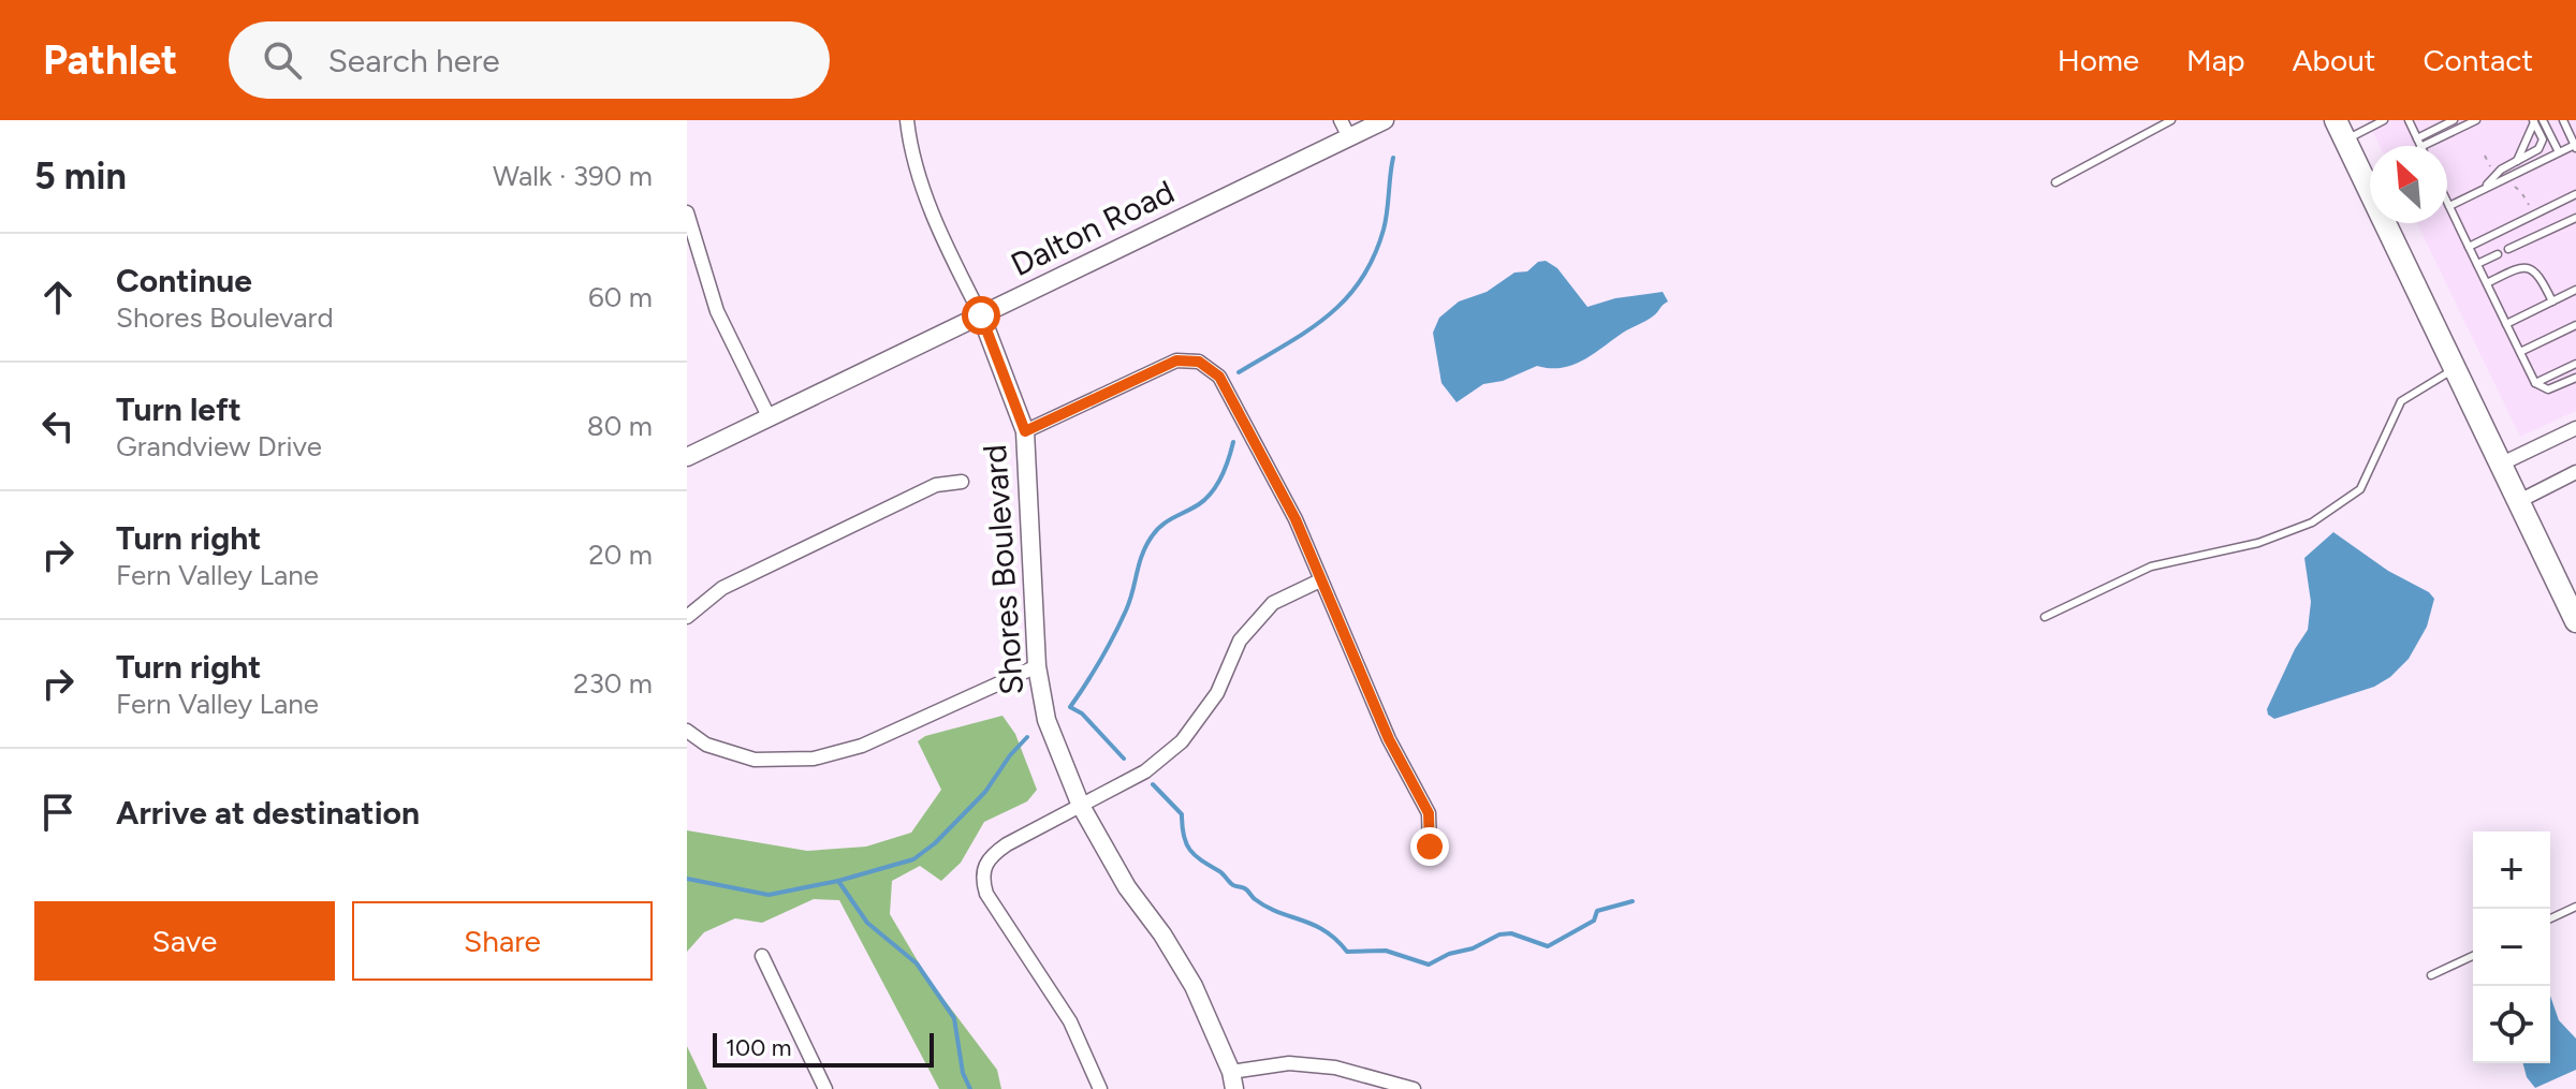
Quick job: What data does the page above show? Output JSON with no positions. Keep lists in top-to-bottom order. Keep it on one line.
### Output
{"streets":{"street":["Dalton Road","Shores Boulevard"]},"crossings":[["Dalton Road","Shores Boulevard"]],"scale_bar":"100 m","north":"top left","page":{"header":"Pathlet","search":"Search here","nav":["Home","Map","About","Contact"],"heading":["5 min","Walk · 390 m"],"list":[["Continue","Shores Boulevard","60 m"],["Turn left","Grandview Drive","80 m"],["Turn right","Fern Valley Lane","20 m"],["Turn right","Fern Valley Lane","230 m"],"Arrive at destination"],"map_buttons":["+","−"],"buttons":["Save","Share"],"scale":"100 m"}}
